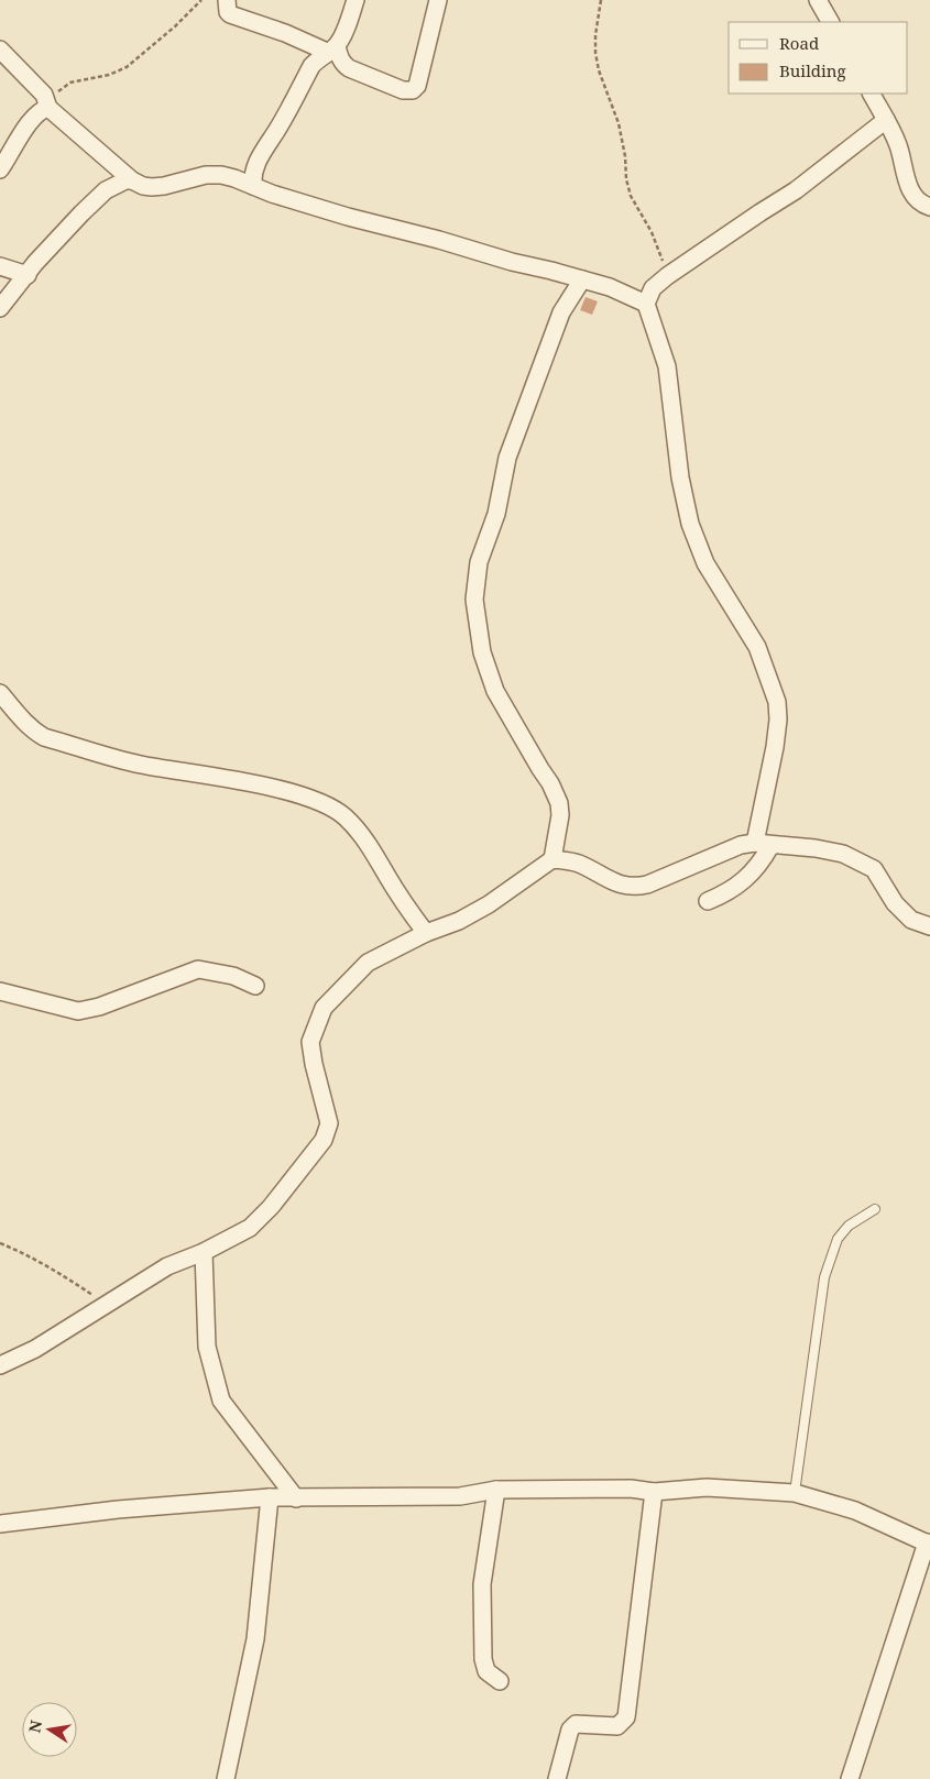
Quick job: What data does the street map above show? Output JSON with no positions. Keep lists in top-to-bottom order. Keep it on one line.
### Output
{"legend":["Road","Building"],"north":"left"}
